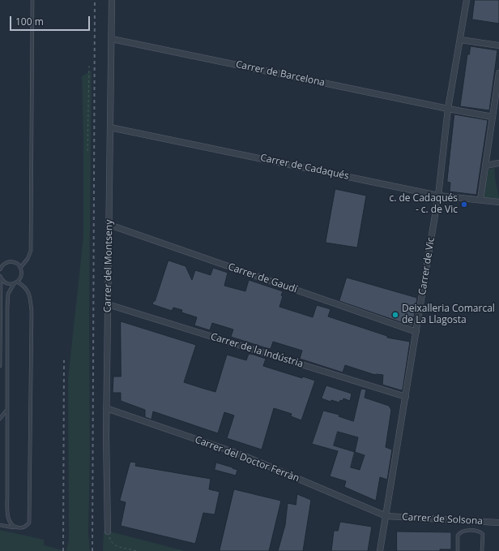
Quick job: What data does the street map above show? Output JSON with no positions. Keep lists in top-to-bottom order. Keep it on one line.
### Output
{"streets":{"street":["Carrer de Barcelona","Carrer de Cadaqués","Carrer del Montseny","Carrer de Vic","Carrer de Gaudí","Carrer de la Indústria","Carrer del Doctor Ferràn","Carrer de Solsona"]},"crossings":[["Carrer de Barcelona","Carrer del Montseny"],["Carrer de Barcelona","Carrer de Vic"],["Carrer de Cadaqués","Carrer del Montseny"],["Carrer de Cadaqués","Carrer de Vic"],["Carrer del Montseny","Carrer de Gaudí"],["Carrer del Montseny","Carrer de la Indústria"],["Carrer del Montseny","Carrer del Doctor Ferràn"],["Carrer de Vic","Carrer de Gaudí"],["Carrer de Vic","Carrer de la Indústria"],["Carrer de Vic","Carrer del Doctor Ferràn"],["Carrer de Vic","Carrer de Solsona"],["Carrer del Doctor Ferràn","Carrer de Solsona"]],"places":["c. de Cadaqués - c. de Vic","Deixalleria Comarcal de La Llagosta"],"scale_bar":"100 m"}
